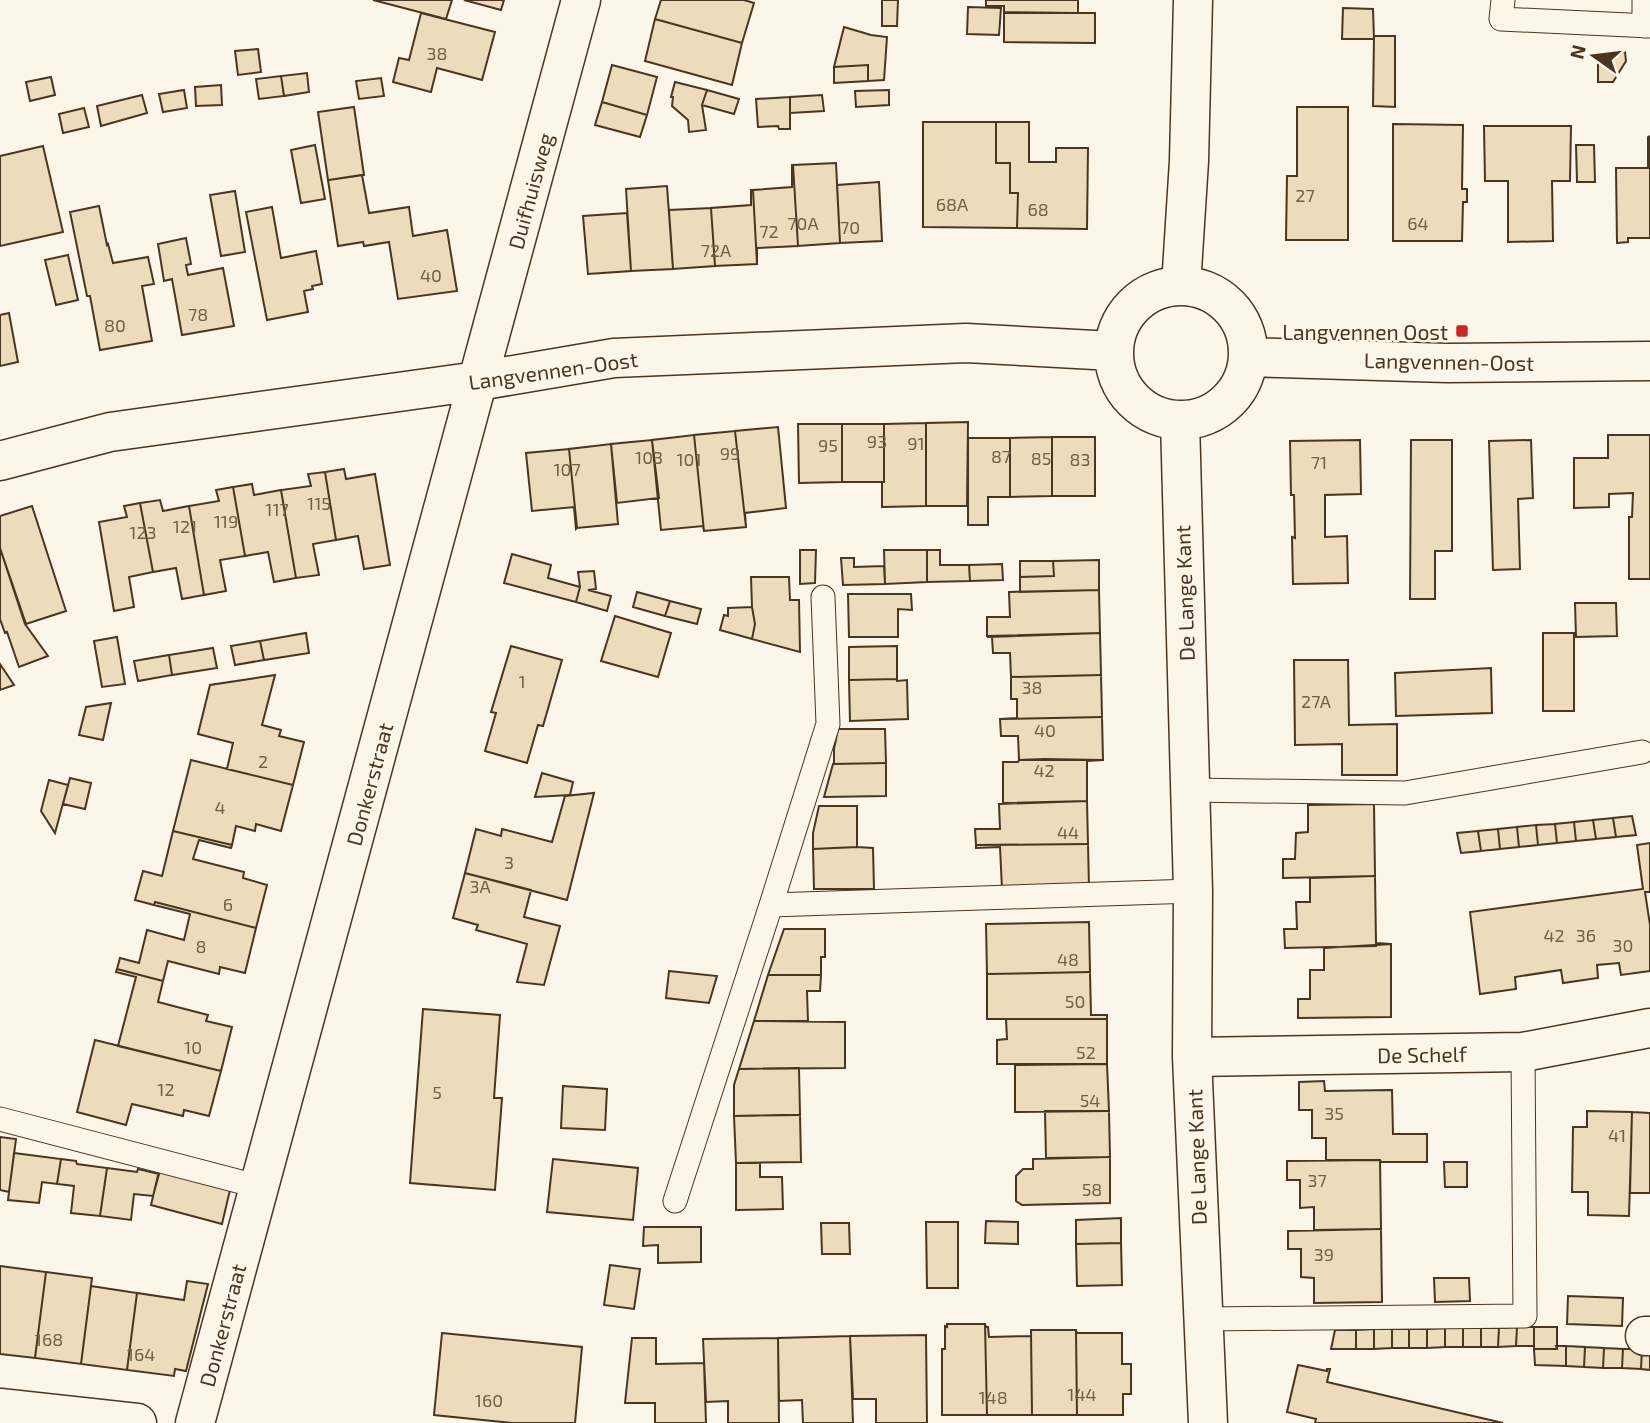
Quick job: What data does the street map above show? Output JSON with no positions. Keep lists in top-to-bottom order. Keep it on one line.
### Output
{"streets":{"street":["Duifhuisweg","Langvennen-Oost","De Lange Kant","Donkerstraat","De Schelf"]},"crossings":[["Duifhuisweg","Langvennen-Oost"],["Duifhuisweg","Donkerstraat"],["Langvennen-Oost","De Lange Kant"],["Langvennen-Oost","Donkerstraat"],["De Lange Kant","De Schelf"]],"places":{"transit":["Langvennen Oost"]},"house_numbers":["38","27","68A","68","70A","64","70","72","72A","40","78","80","93","91","95","99","87","103","85","101","83","71","107","115","117","119","121","123","1","38","27A","40","2","42","4","44","3","3A","6","42","36","30","8","48","50","10","52","12","5","54","35","41","37","58","39","168","164","144","148","160"],"north":"left"}
